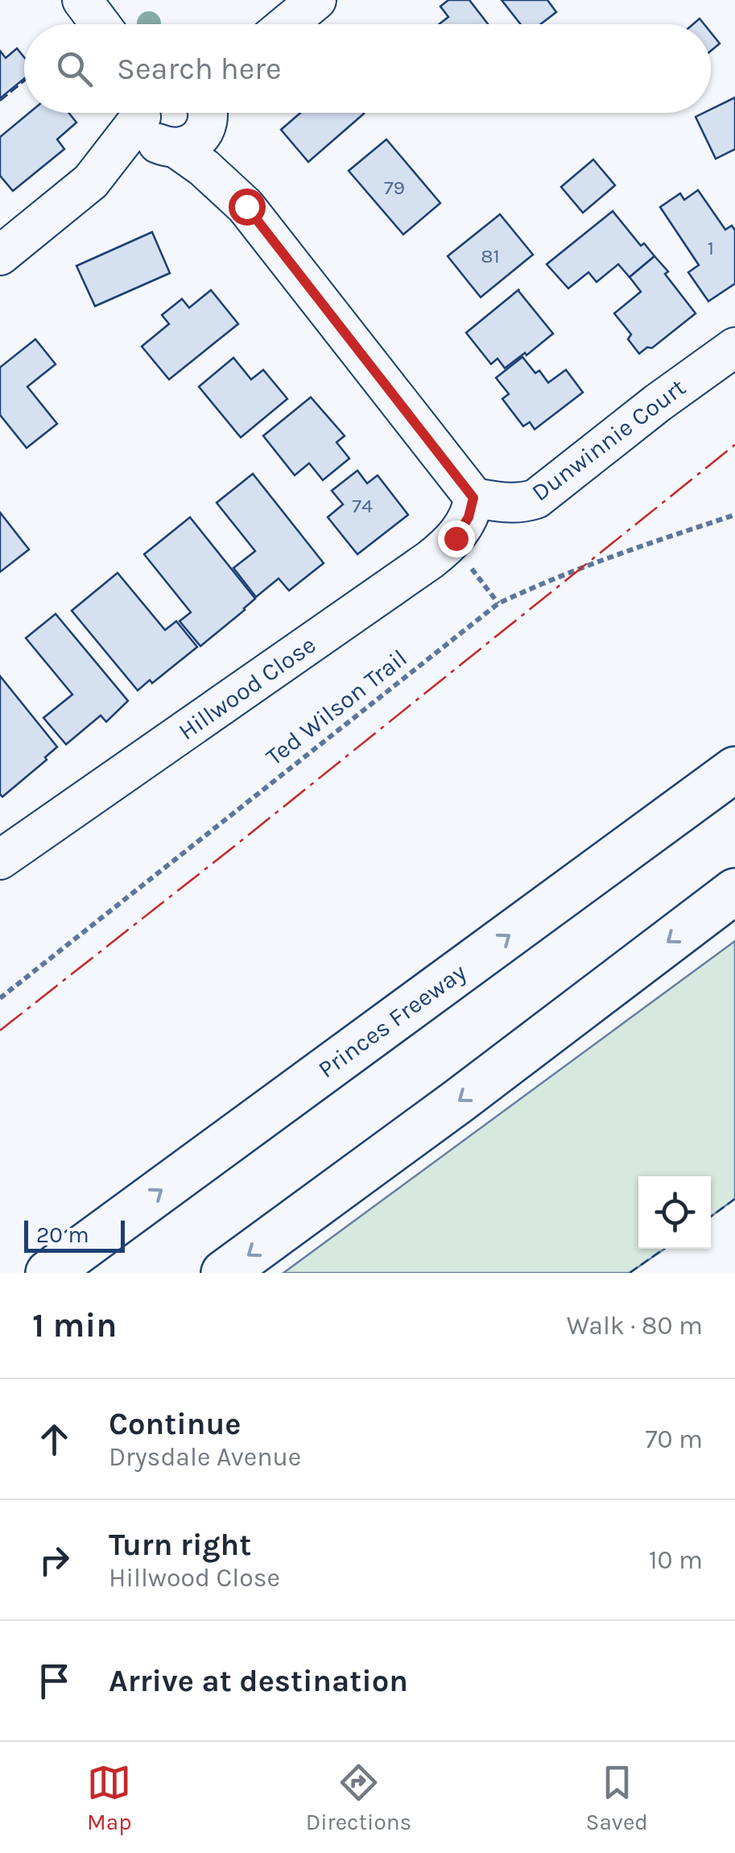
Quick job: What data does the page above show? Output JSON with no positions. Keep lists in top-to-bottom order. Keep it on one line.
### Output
{"streets":{"highway":["Princes Freeway"],"street":["Dunwinnie Court","Hillwood Close"],"path":["Ted Wilson Trail"]},"crossings":[["Dunwinnie Court","Hillwood Close"]],"house_numbers":["79","1","81","74"],"scale_bar":"20 m","page":{"search":"Search here","scale":"20 m","heading":["1 min","Walk · 80 m"],"list":[["Continue","Drysdale Avenue","70 m"],["Turn right","Hillwood Close","10 m"],"Arrive at destination"],"nav":["Map","Directions","Saved"]}}
